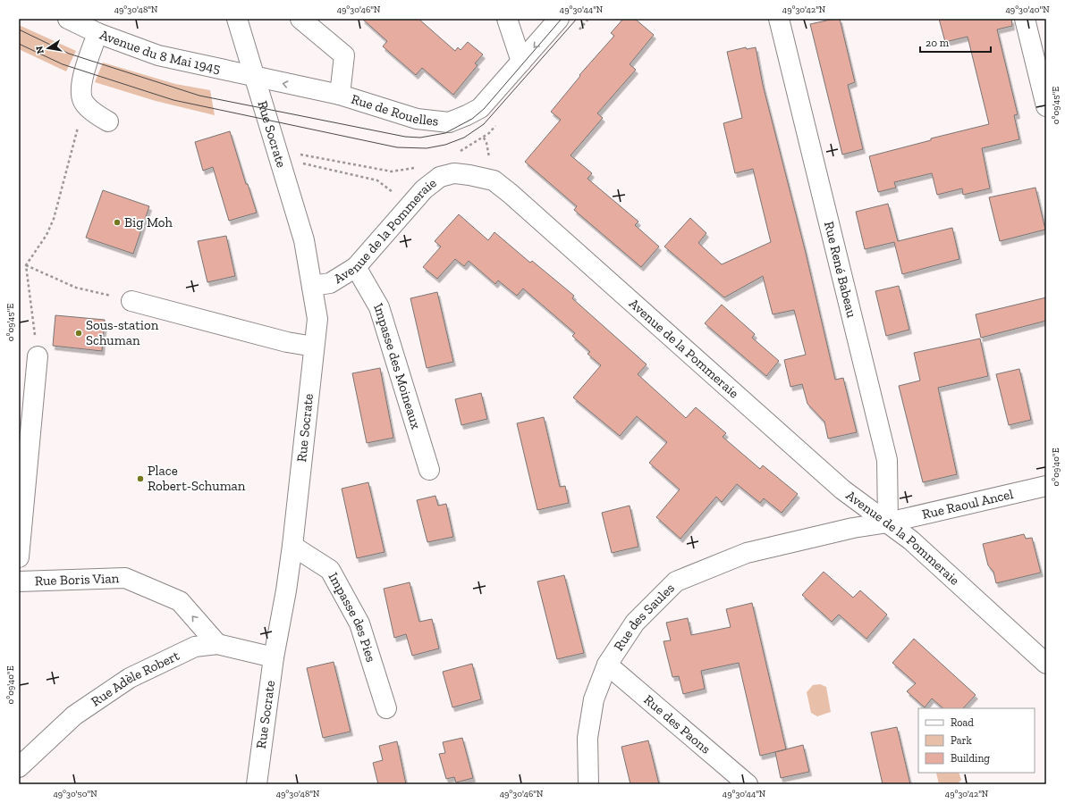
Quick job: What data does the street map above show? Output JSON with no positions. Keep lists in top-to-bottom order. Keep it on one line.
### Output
{"streets":{"street":["Avenue du 8 Mai 1945","Rue de Rouelles","Rue Socrate","Avenue de la Pommeraie","Rue René Babeau","Impasse des Moineaux","Rue Raoul Ancel","Rue Boris Vian","Impasse des Pies","Rue des Saules","Rue Adèle Robert","Rue des Paons"]},"crossings":[["Avenue du 8 Mai 1945","Rue de Rouelles"],["Avenue du 8 Mai 1945","Rue Socrate"],["Rue de Rouelles","Rue Socrate"],["Rue Socrate","Avenue de la Pommeraie"],["Rue Socrate","Impasse des Pies"],["Rue Socrate","Rue Adèle Robert"],["Avenue de la Pommeraie","Rue René Babeau"],["Avenue de la Pommeraie","Impasse des Moineaux"],["Avenue de la Pommeraie","Rue Raoul Ancel"],["Avenue de la Pommeraie","Rue des Saules"],["Rue René Babeau","Rue Raoul Ancel"],["Rue René Babeau","Rue des Saules"],["Rue Raoul Ancel","Rue des Saules"],["Rue Boris Vian","Rue Adèle Robert"],["Rue des Saules","Rue des Paons"]],"one_way":["Rue de Rouelles","Rue Boris Vian"],"places":["Big Moh","Sous-station Schuman","Place Robert-Schuman"],"legend":["Road","Park","Building"],"scale_bar":"20 m","north":"left","coordinates":["49°30'48\"N","49°30'46\"N","49°30'44\"N","49°30'42\"N","49°30'40\"N","0°09'45\"E","0°09'40\"E","49°30'50\"N"]}
